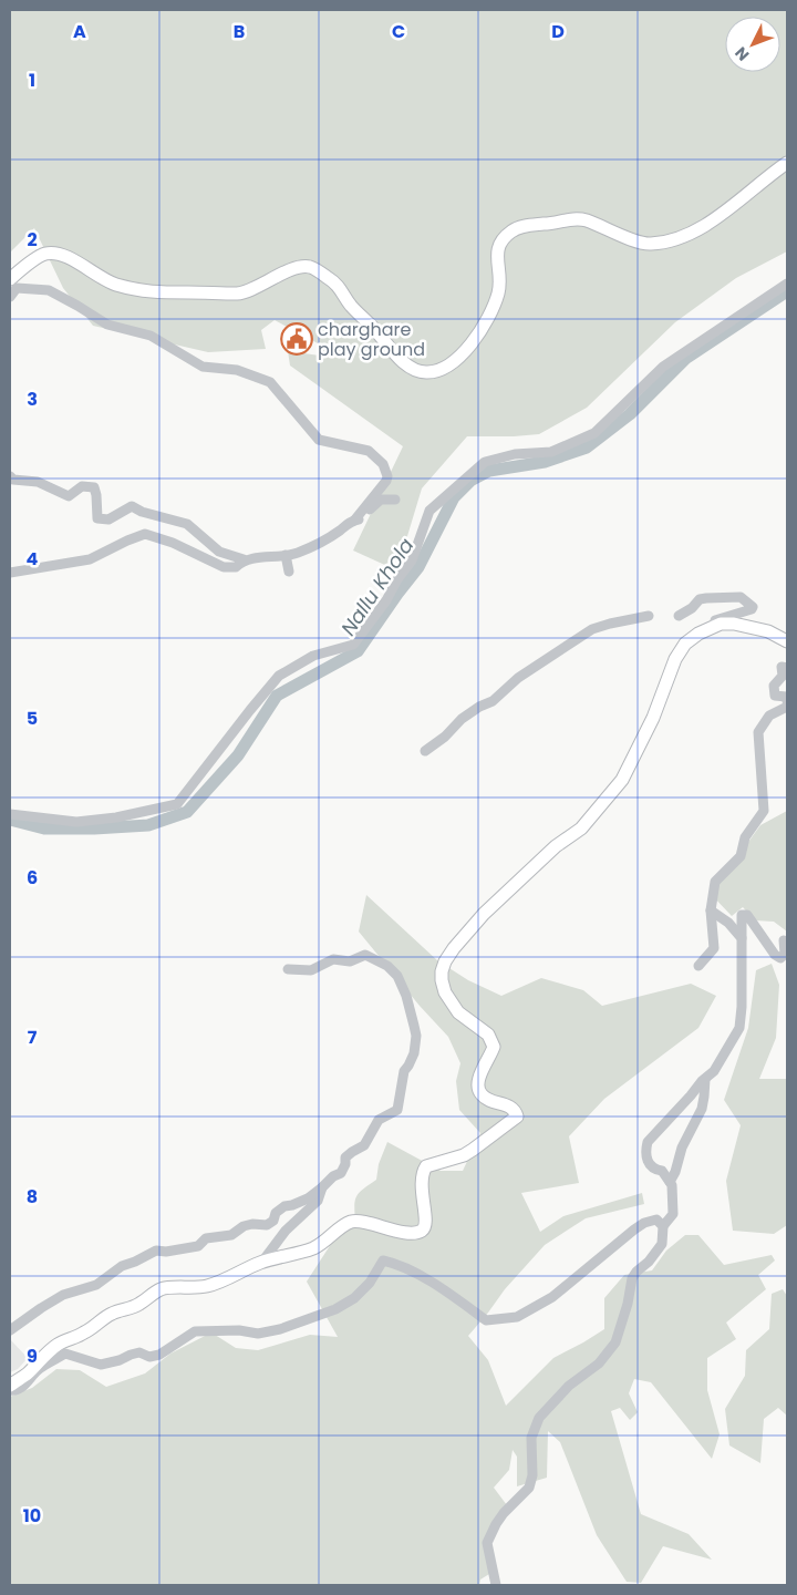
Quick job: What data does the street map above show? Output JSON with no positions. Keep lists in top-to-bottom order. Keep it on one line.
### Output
{"water":["Nallu Khola"],"places":{"public building":["charghare play ground"]},"north":"bottom left","grid":{"columns":["A","B","C","D"],"rows":["1","2","3","4","5","6","7","8","9","10"]}}
